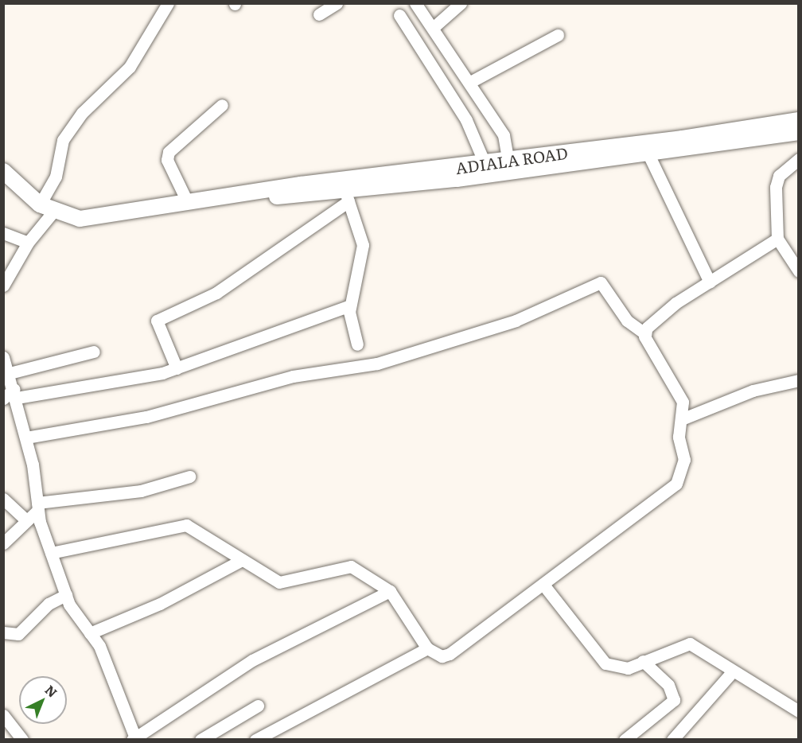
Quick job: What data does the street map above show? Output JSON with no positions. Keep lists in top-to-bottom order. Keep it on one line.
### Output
{"streets":{"main road":["ADIALA ROAD"]},"north":"top right"}
